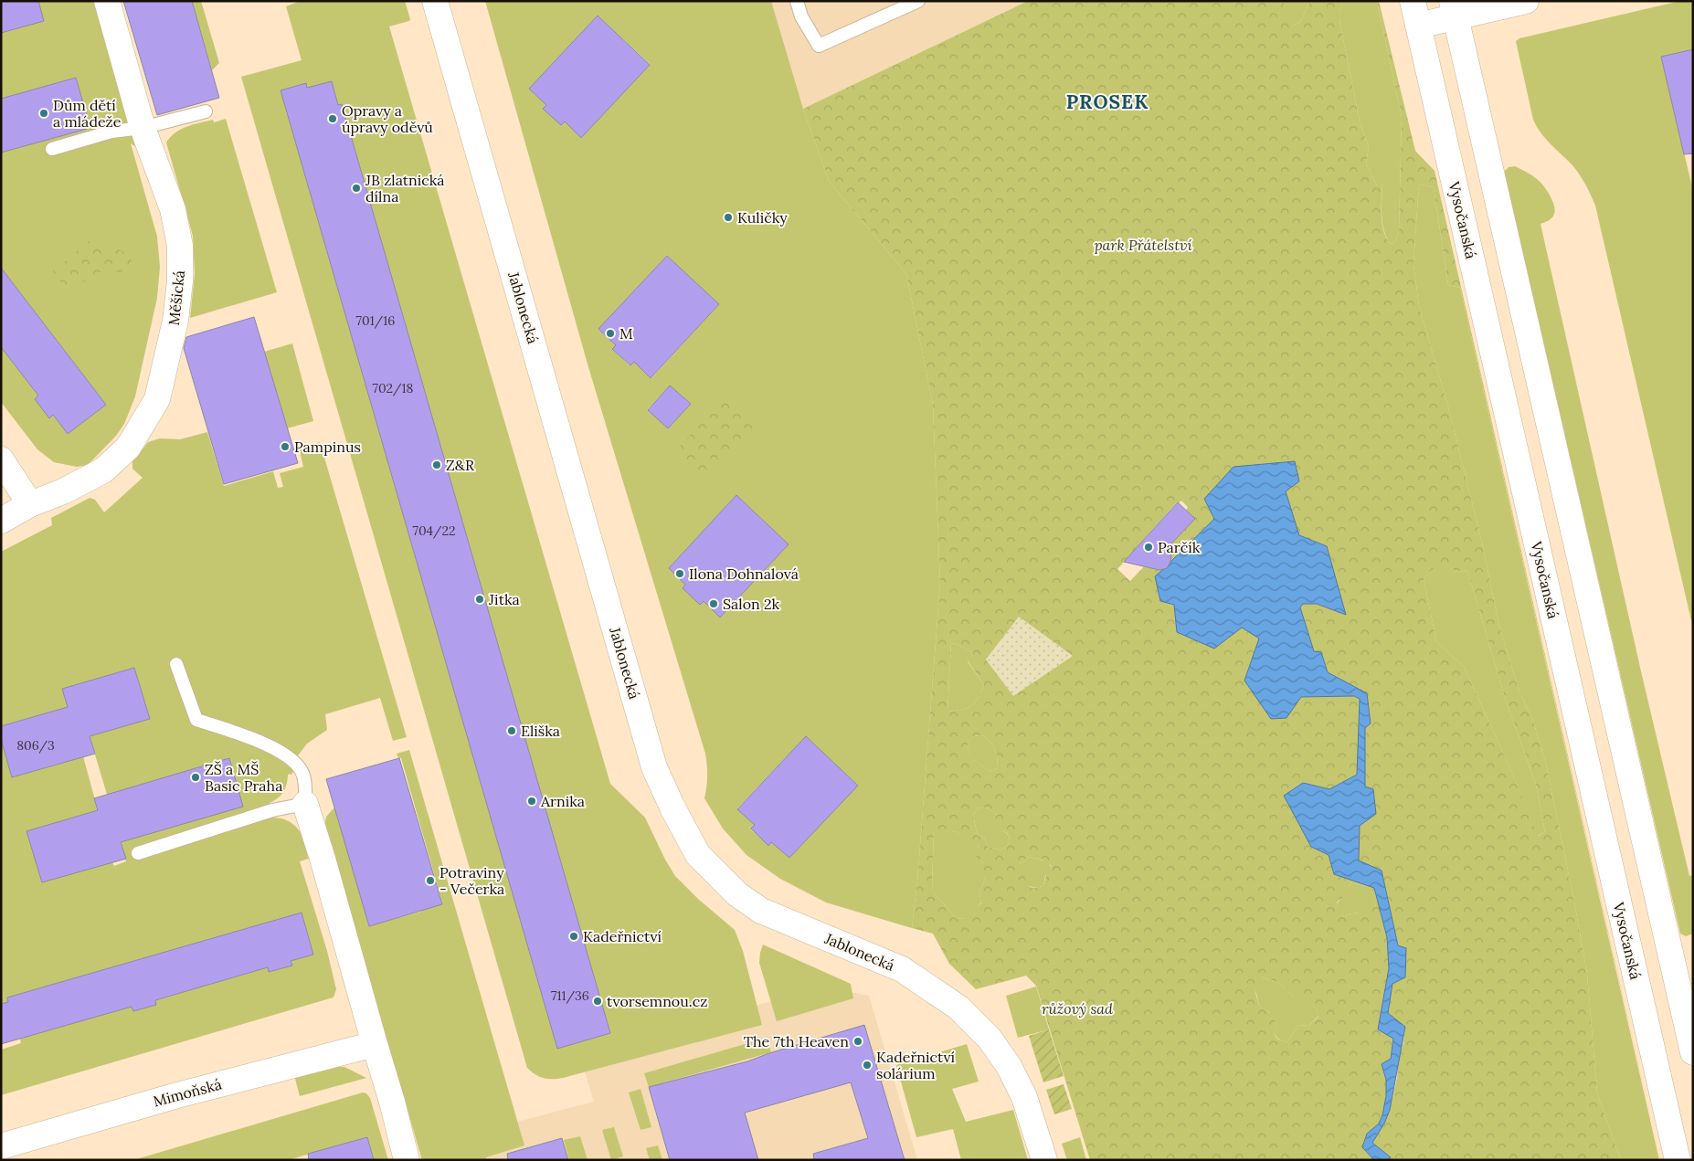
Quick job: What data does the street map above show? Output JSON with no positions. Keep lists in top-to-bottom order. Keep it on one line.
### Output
{"streets":{"street":["Vysočanská","Měšická","Jablonecká","Mimoňská"]},"districts":["PROSEK"],"parks":["park Přátelství","růžový sad"],"places":["Dům dětí a mládeže","Opravy a úpravy oděvů","JB zlatnická dílna","Kuličky","M","Pampinus","Z&R","Parčík","Ilona Dohnalová","Jitka","Salon 2k","Eliška","ZŠ a MŠ Basic Praha","Arnika","Potraviny - Večerka","Kadeřnictví","tvorsemnou.cz","The 7th Heaven","Kadeřnictví solárium"],"house_numbers":["701/16","702/18","704/22","806/3","711/36"]}
